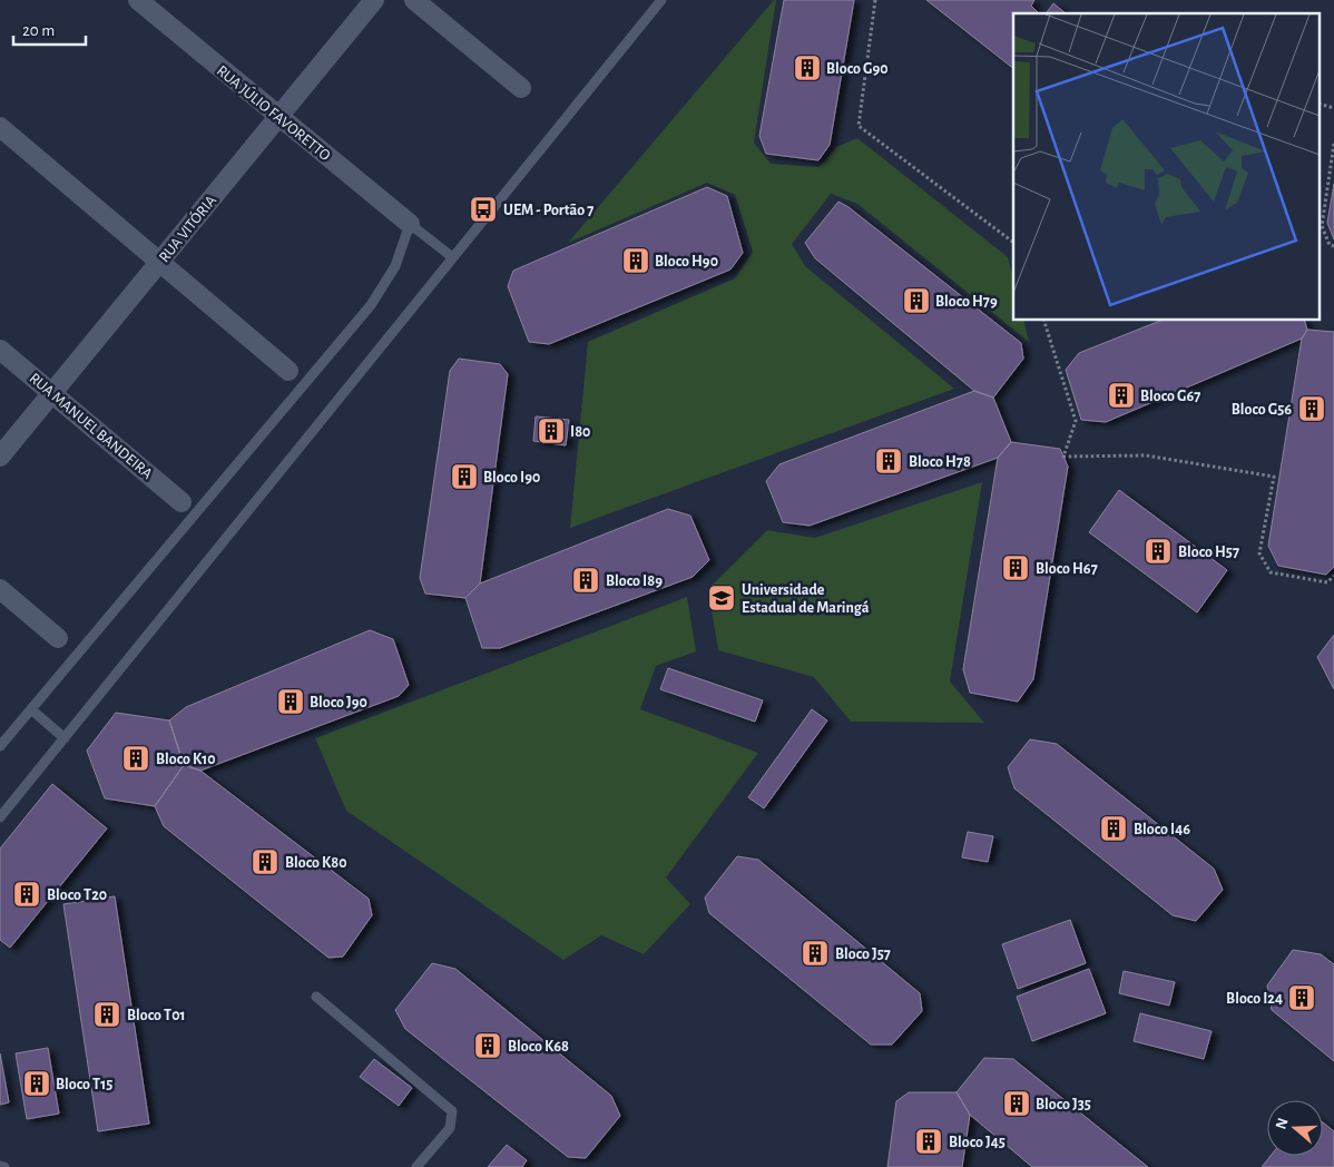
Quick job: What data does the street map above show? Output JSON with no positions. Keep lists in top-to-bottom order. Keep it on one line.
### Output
{"streets":{"street":["RUA JÚLIO FAVORETTO","RUA VITÓRIA","RUA MANUEL BANDEIRA"]},"crossings":[["RUA JÚLIO FAVORETTO","RUA VITÓRIA"],["RUA VITÓRIA","RUA MANUEL BANDEIRA"]],"places":{"building":["Bloco G90","Bloco H90","Bloco H79","Bloco G67","Bloco G56","I80","Bloco H78","Bloco I90","Bloco H57","Bloco H67","Bloco I89","Bloco J90","Bloco K10","Bloco I46","Bloco K80","Bloco T20","Bloco J57","Bloco I24","Bloco T01","Bloco K68","Bloco T15","Bloco J35","Bloco J45"],"bus stop":["UEM - Portão 7"],"school or university":["Universidade Estadual de Maringá"]},"scale_bar":"20 m","north":"left"}
